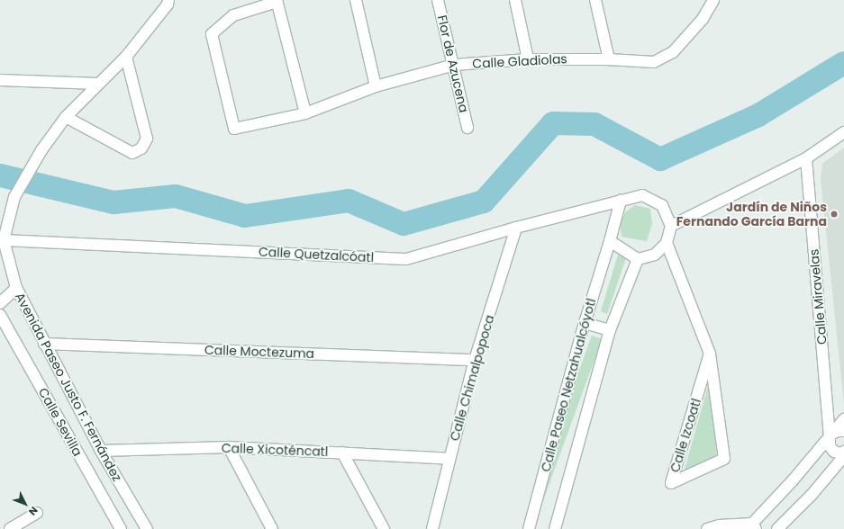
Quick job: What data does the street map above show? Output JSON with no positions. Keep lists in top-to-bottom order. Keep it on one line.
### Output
{"streets":{"street":["Calle Gladiolas","Flor de Azucena","Calle Quetzalcóatl","Calle Miravelas","Calle Moctezuma","Calle Chimalpopoca","Calle Paseo Netzahualcóyotl","Avenida Paseo Justo F. Fernández","Calle Sevilla","Calle Izcoatl","Calle Xicoténcatl"]},"crossings":[["Calle Gladiolas","Flor de Azucena"],["Calle Quetzalcóatl","Calle Chimalpopoca"],["Calle Quetzalcóatl","Calle Paseo Netzahualcóyotl"],["Calle Quetzalcóatl","Avenida Paseo Justo F. Fernández"],["Calle Quetzalcóatl","Calle Izcoatl"],["Calle Moctezuma","Calle Chimalpopoca"],["Calle Moctezuma","Avenida Paseo Justo F. Fernández"],["Calle Chimalpopoca","Calle Xicoténcatl"],["Calle Paseo Netzahualcóyotl","Calle Izcoatl"],["Avenida Paseo Justo F. Fernández","Calle Xicoténcatl"]],"places":["Jardín de Niños Fernando García Barna"],"north":"bottom right"}
